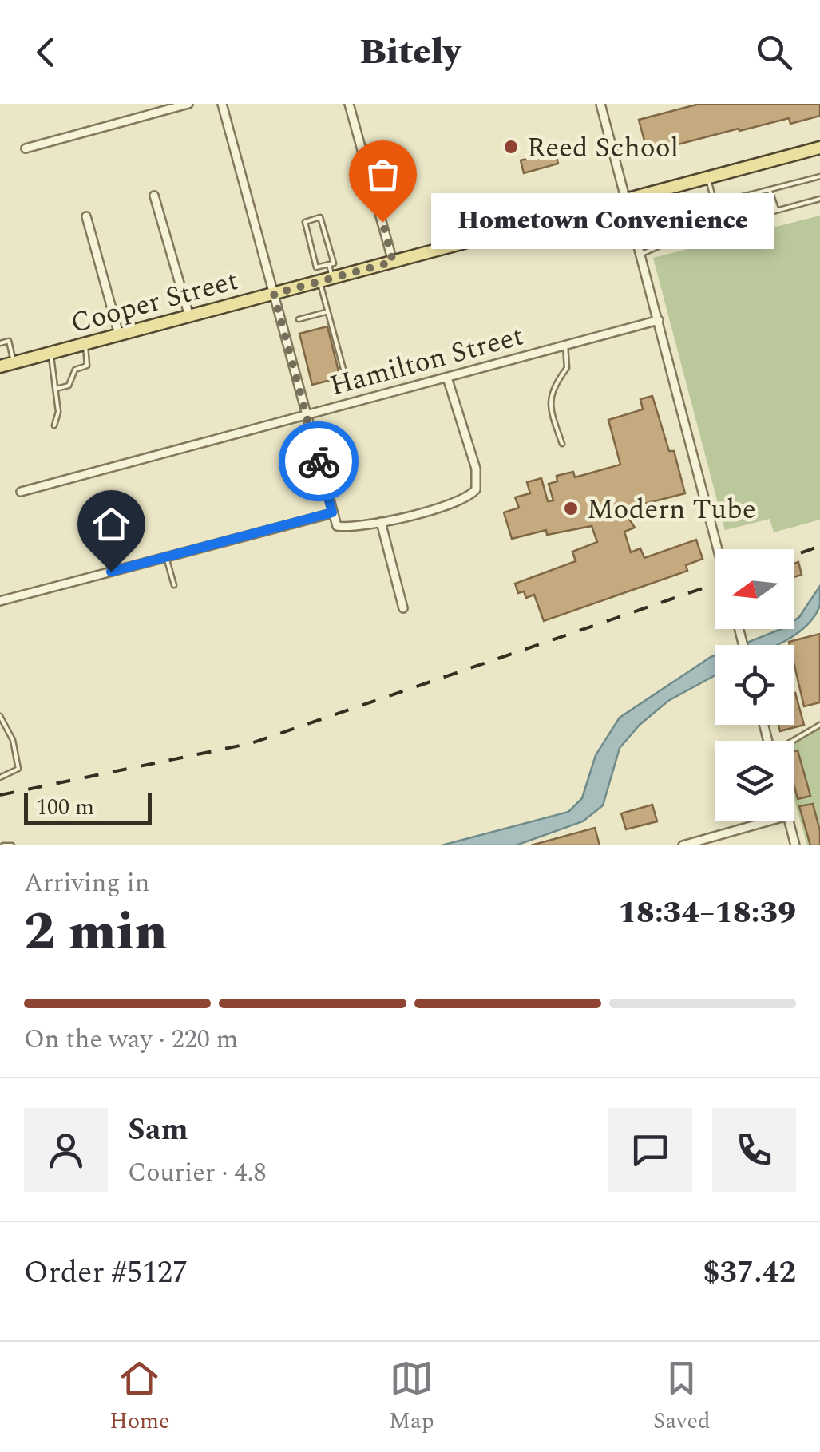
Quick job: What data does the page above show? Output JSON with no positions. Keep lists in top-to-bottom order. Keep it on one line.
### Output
{"streets":{"main road":["Cooper Street"],"street":["Hamilton Street"]},"places":["Reed School","Hometown Convenience","Modern Tube"],"scale_bar":"100 m","north":"left","page":{"header":"Bitely","bubble":"Hometown Convenience","scale":"100 m","heading":["2 min","Arriving in","18:34–18:39"],"panel":["Sam","Courier · 4.8","Order #5127","$37.42"],"bar":"On the way · 220 m","tabs":["Home","Map","Saved"]}}
